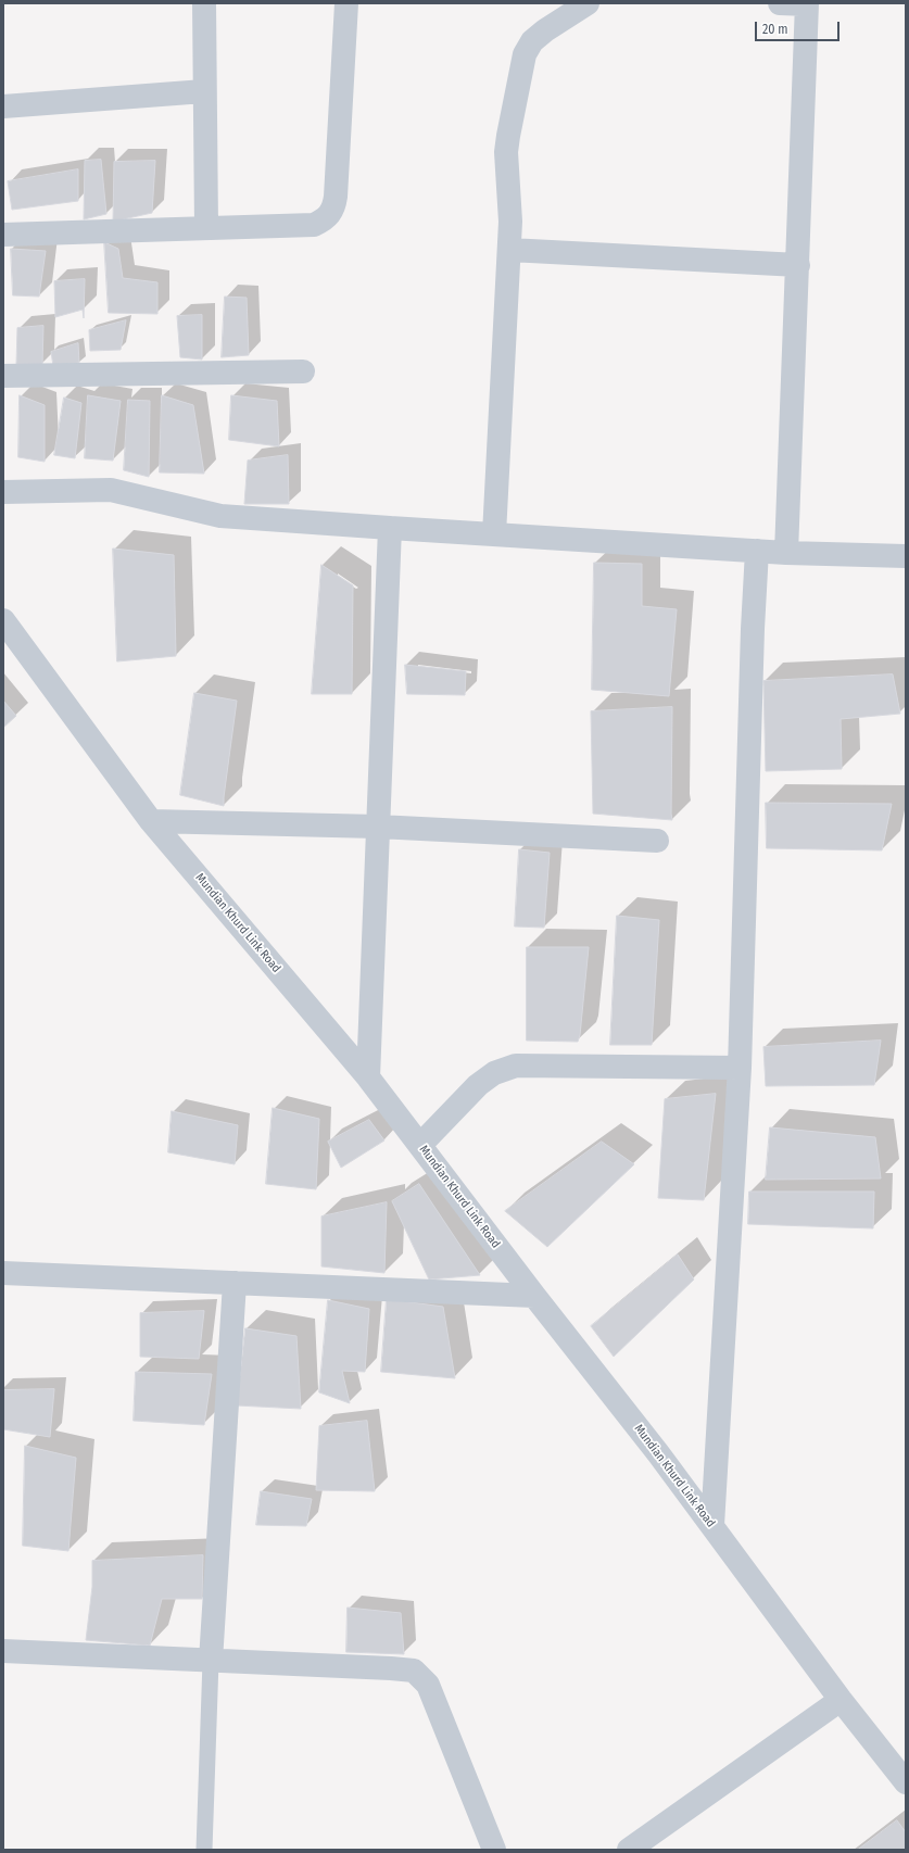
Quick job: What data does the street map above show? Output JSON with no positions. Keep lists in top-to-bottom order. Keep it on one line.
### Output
{"streets":{"street":["Mundian Khurd Link Road"]},"scale_bar":"20 m"}
